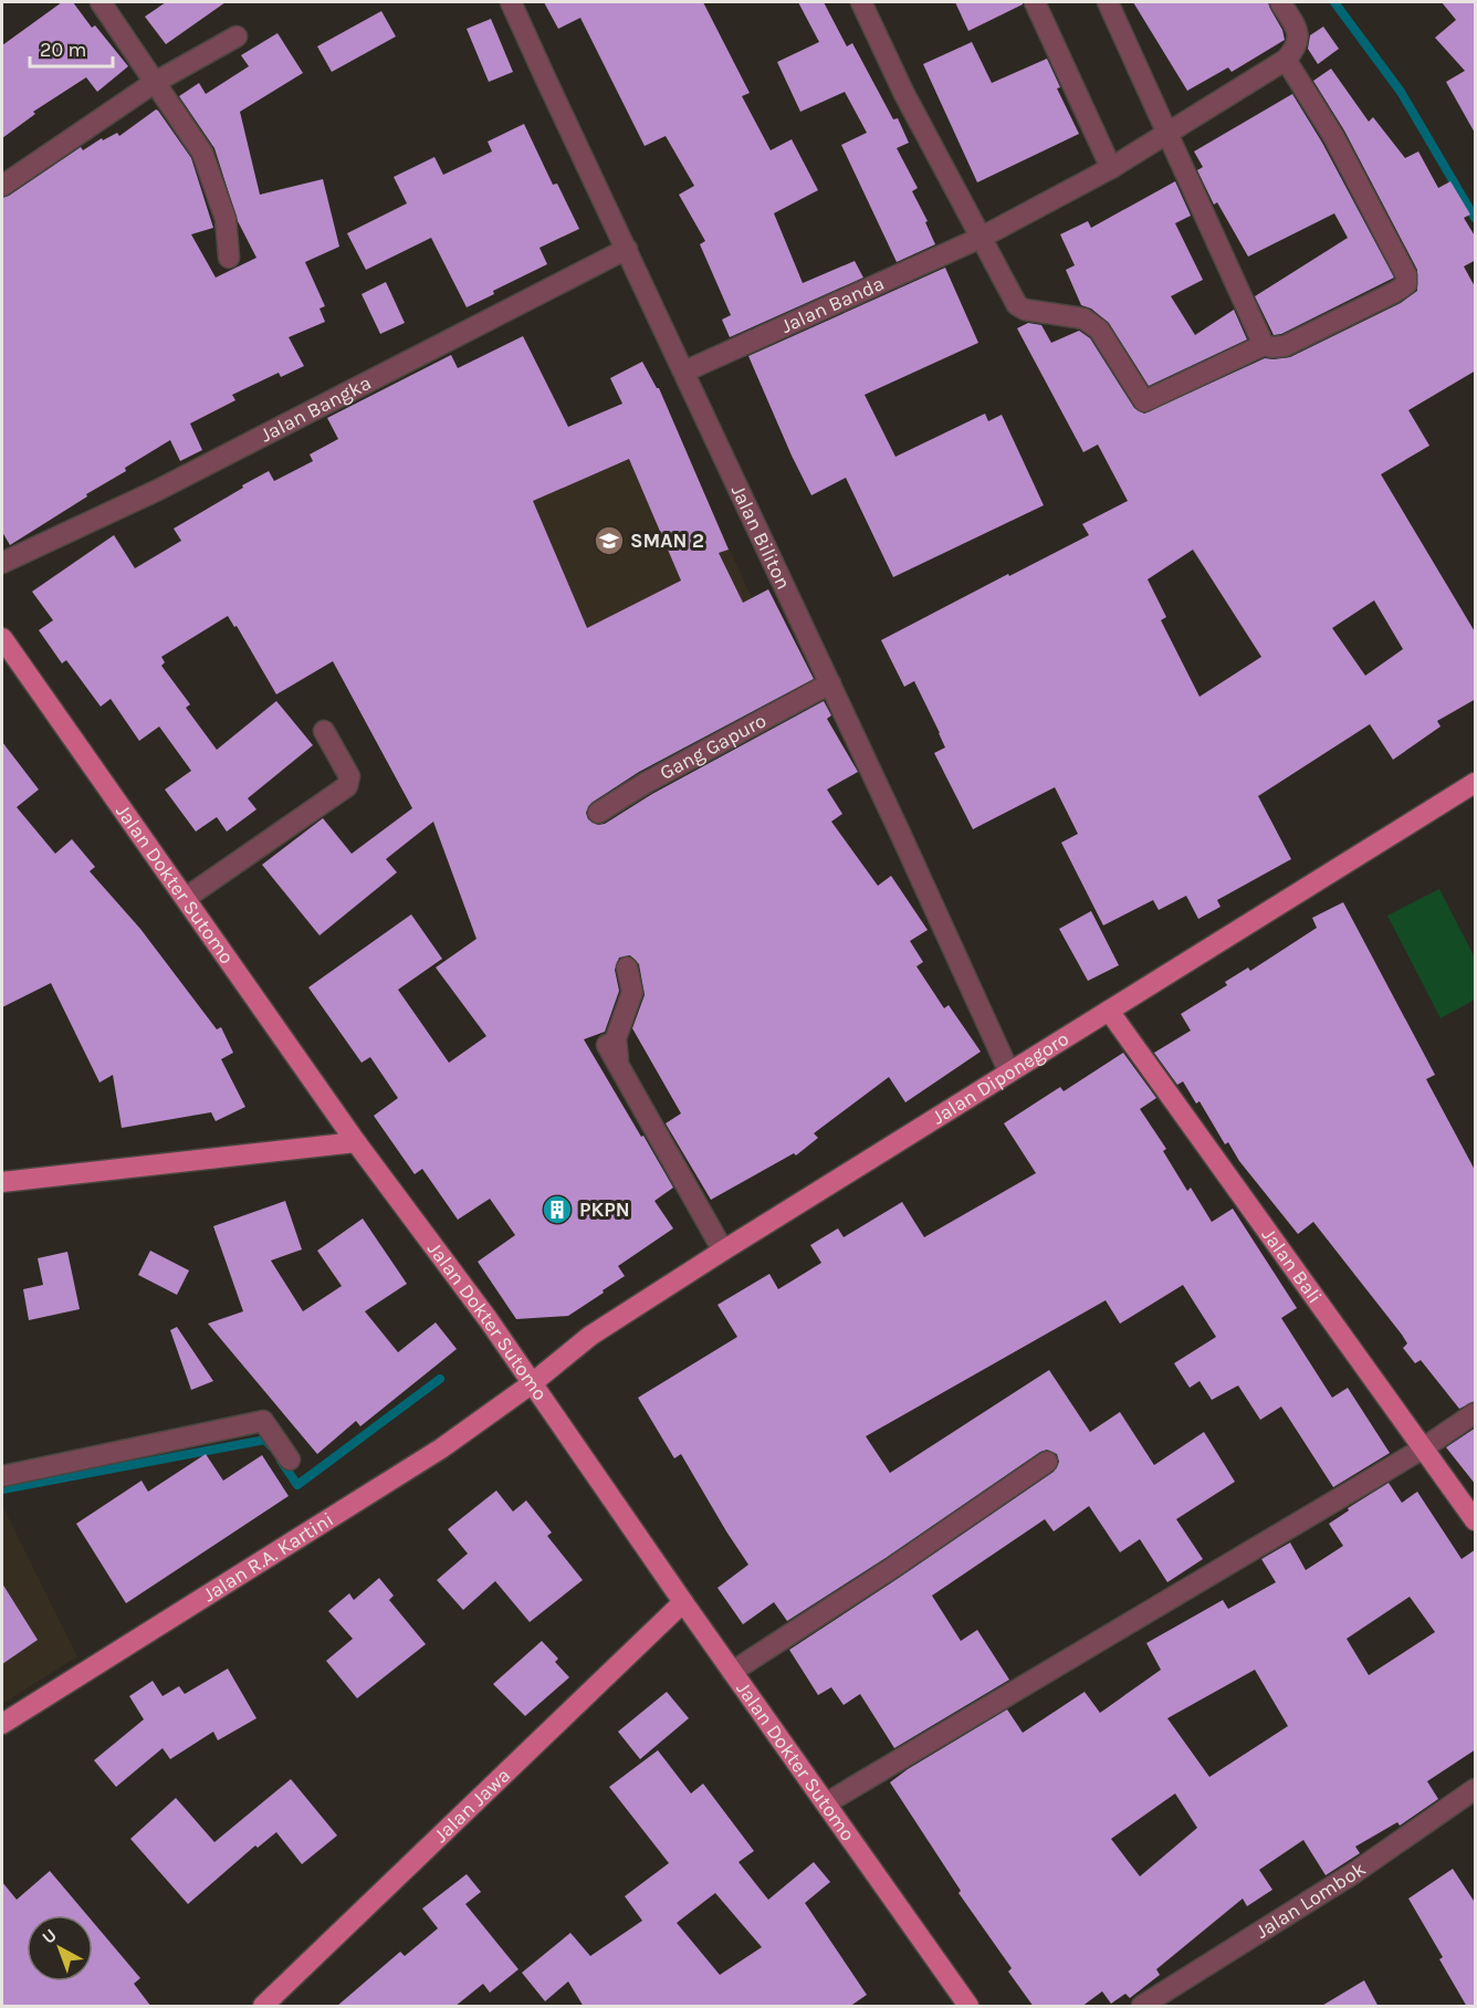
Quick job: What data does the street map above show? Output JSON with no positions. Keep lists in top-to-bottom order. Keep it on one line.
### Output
{"streets":{"main road":["Jalan Dokter Sutomo","Jalan Diponegoro","Jalan Bali","Jalan R.A. Kartini","Jalan Jawa"],"street":["Jalan Banda","Jalan Bangka","Jalan Biliton","Gang Gapuro","Jalan Lombok"]},"crossings":[["Jalan Banda","Jalan Biliton"],["Jalan Bangka","Jalan Biliton"],["Jalan Biliton","Gang Gapuro"],["Jalan Biliton","Jalan Diponegoro"],["Jalan Dokter Sutomo","Jalan Diponegoro"],["Jalan Dokter Sutomo","Jalan R.A. Kartini"],["Jalan Dokter Sutomo","Jalan Jawa"],["Jalan Diponegoro","Jalan Bali"],["Jalan Diponegoro","Jalan R.A. Kartini"]],"places":{"school or university":["SMAN 2"],"building":["PKPN"]},"scale_bar":"20 m","north":"top left"}
